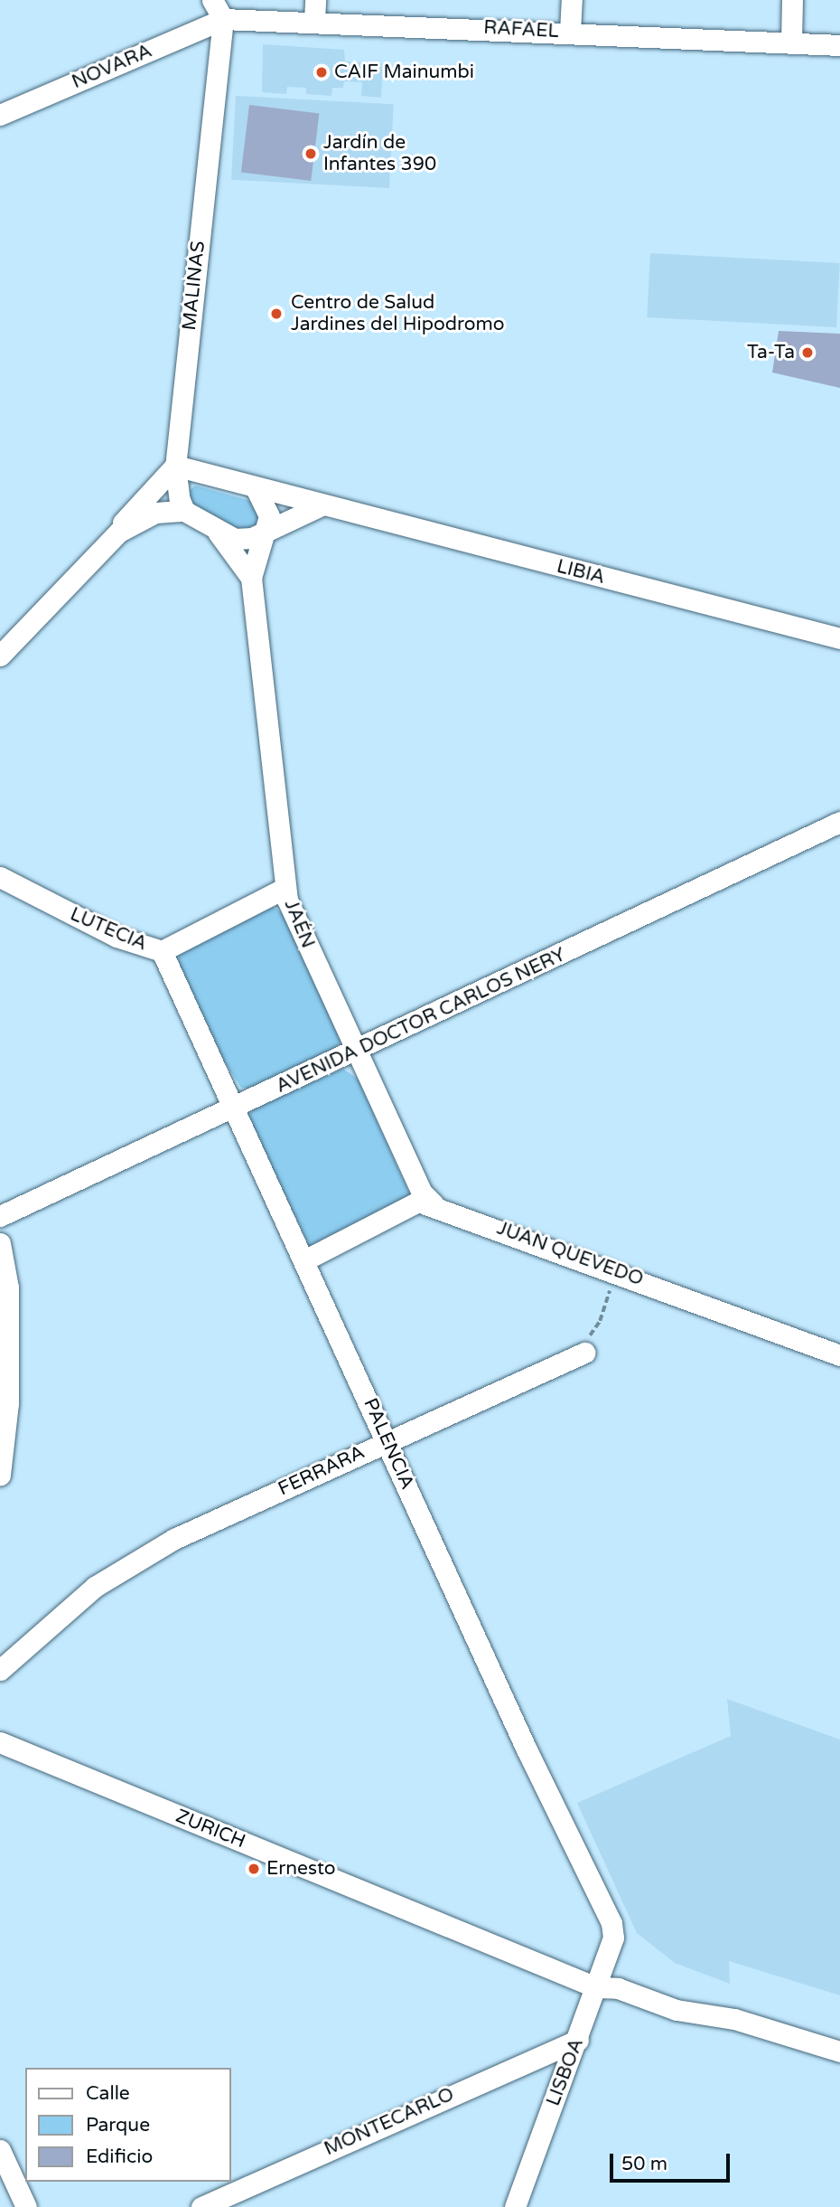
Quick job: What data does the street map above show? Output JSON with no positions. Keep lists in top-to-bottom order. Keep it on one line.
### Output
{"streets":{"street":["RAFAEL","NOVARA","MALINAS","LIBIA","JAÉN","LUTECIA","AVENIDA DOCTOR CARLOS NERY","JUAN QUEVEDO","PALENCIA","FERRARA","ZURICH","LISBOA","MONTECARLO"]},"crossings":[["RAFAEL","NOVARA"],["RAFAEL","MALINAS"],["NOVARA","MALINAS"],["MALINAS","LIBIA"],["JAÉN","LUTECIA"],["JAÉN","AVENIDA DOCTOR CARLOS NERY"],["JAÉN","JUAN QUEVEDO"],["LUTECIA","PALENCIA"],["AVENIDA DOCTOR CARLOS NERY","PALENCIA"],["JUAN QUEVEDO","PALENCIA"],["PALENCIA","FERRARA"],["PALENCIA","LISBOA"],["ZURICH","LISBOA"],["LISBOA","MONTECARLO"]],"places":["CAIF Mainumbi","Jardín de Infantes 390","Centro de Salud Jardines del Hipodromo","Ta-Ta","Ernesto"],"legend":["Calle","Parque","Edificio"],"scale_bar":"50 m"}
